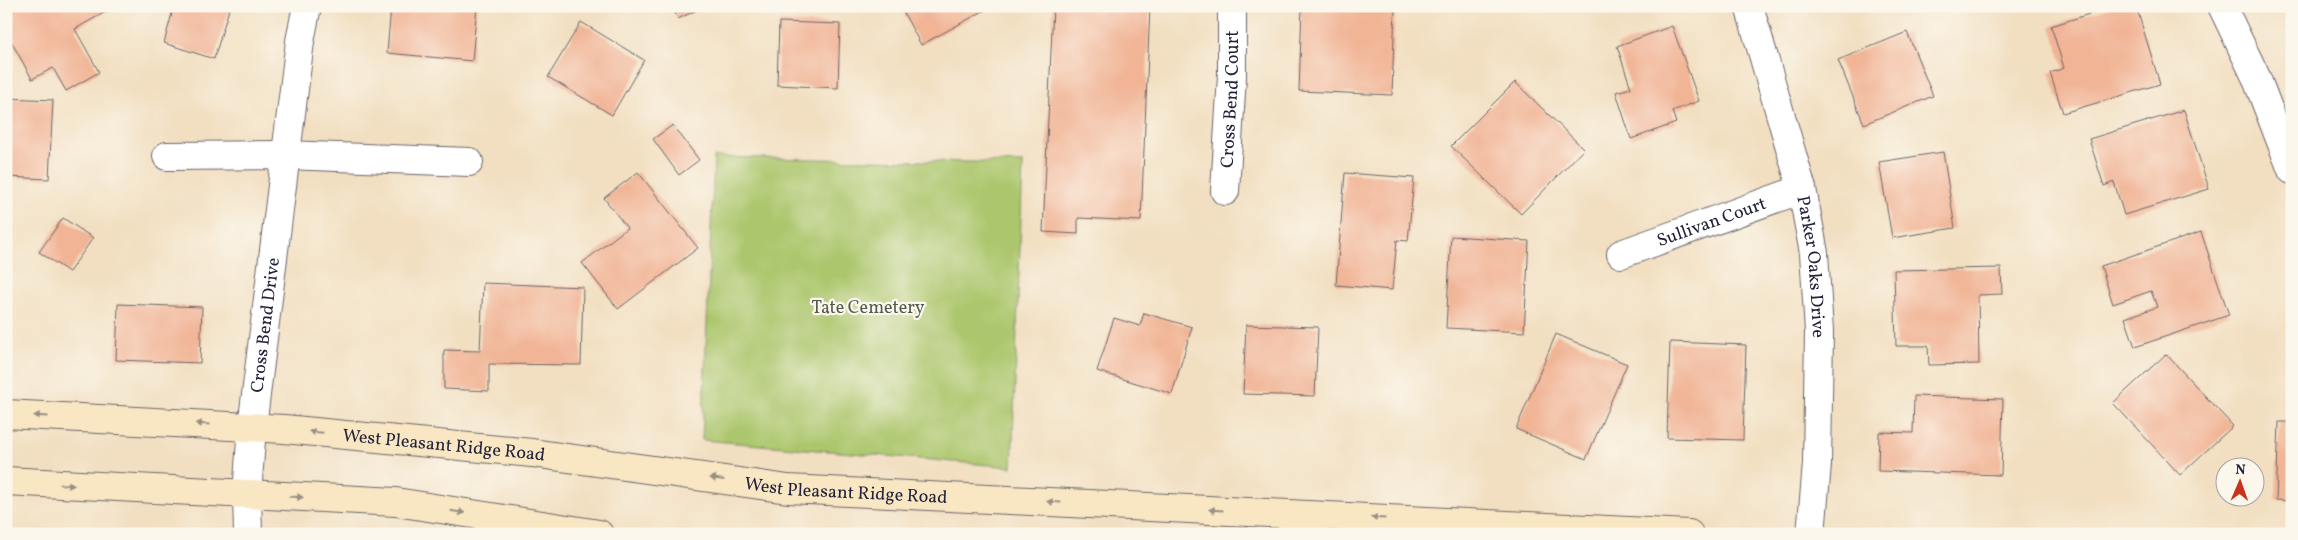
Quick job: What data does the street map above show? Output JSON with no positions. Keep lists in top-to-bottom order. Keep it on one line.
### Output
{"streets":{"main road":["West Pleasant Ridge Road"],"street":["Cross Bend Court","Sullivan Court","Parker Oaks Drive","Cross Bend Drive"]},"crossings":[["Sullivan Court","Parker Oaks Drive"],["Cross Bend Drive","West Pleasant Ridge Road"]],"parks":["Tate Cemetery"],"north":"top"}
